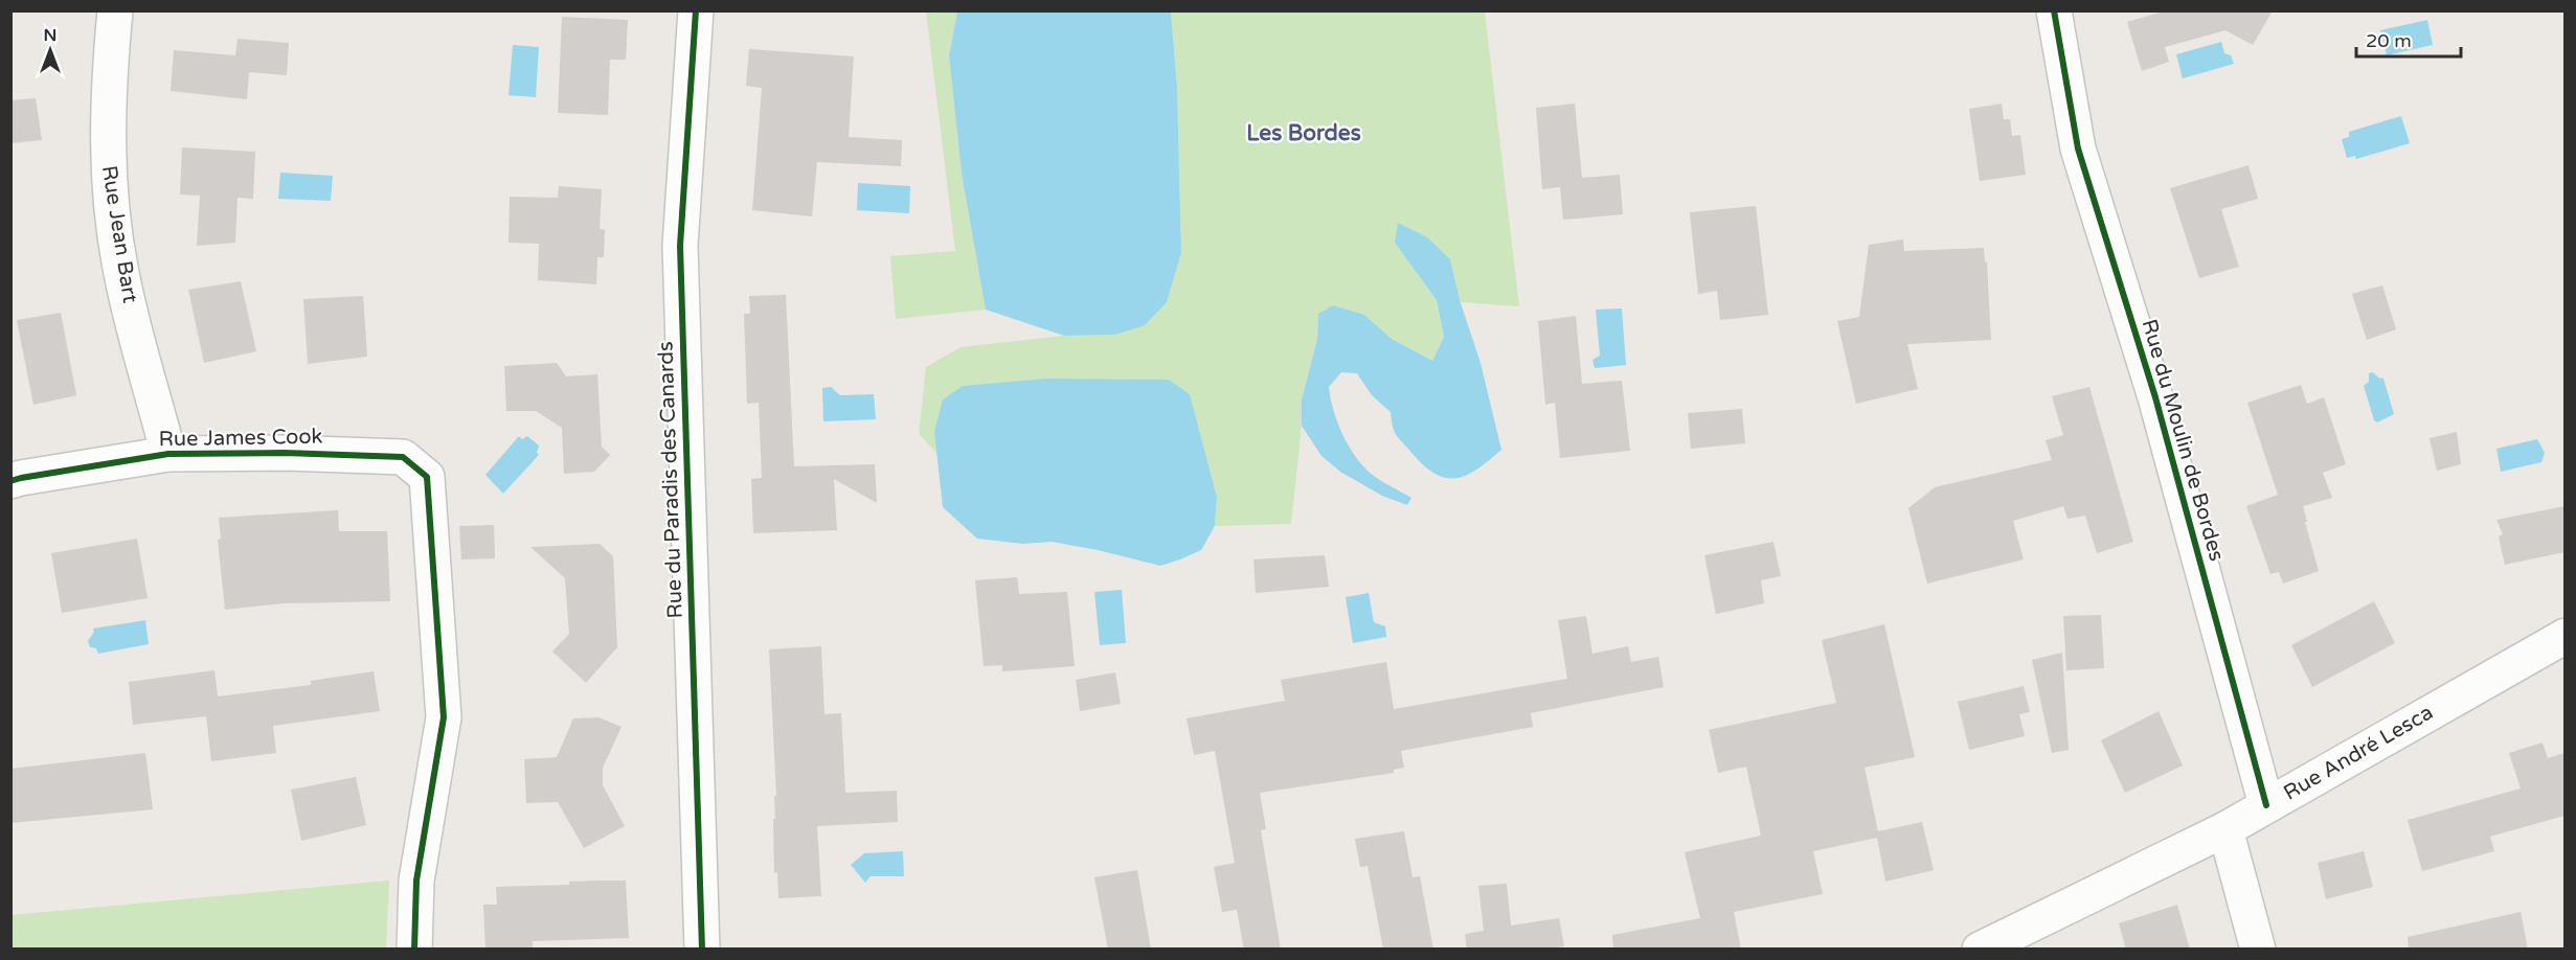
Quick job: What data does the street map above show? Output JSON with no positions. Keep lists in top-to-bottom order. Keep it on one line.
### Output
{"streets":{"street":["Rue Jean Bart","Rue James Cook","Rue du Moulin de Bordes","Rue du Paradis des Canards","Rue André Lesca"]},"crossings":[["Rue Jean Bart","Rue James Cook"],["Rue du Moulin de Bordes","Rue André Lesca"]],"districts":["Les Bordes"],"scale_bar":"20 m","north":"top"}
